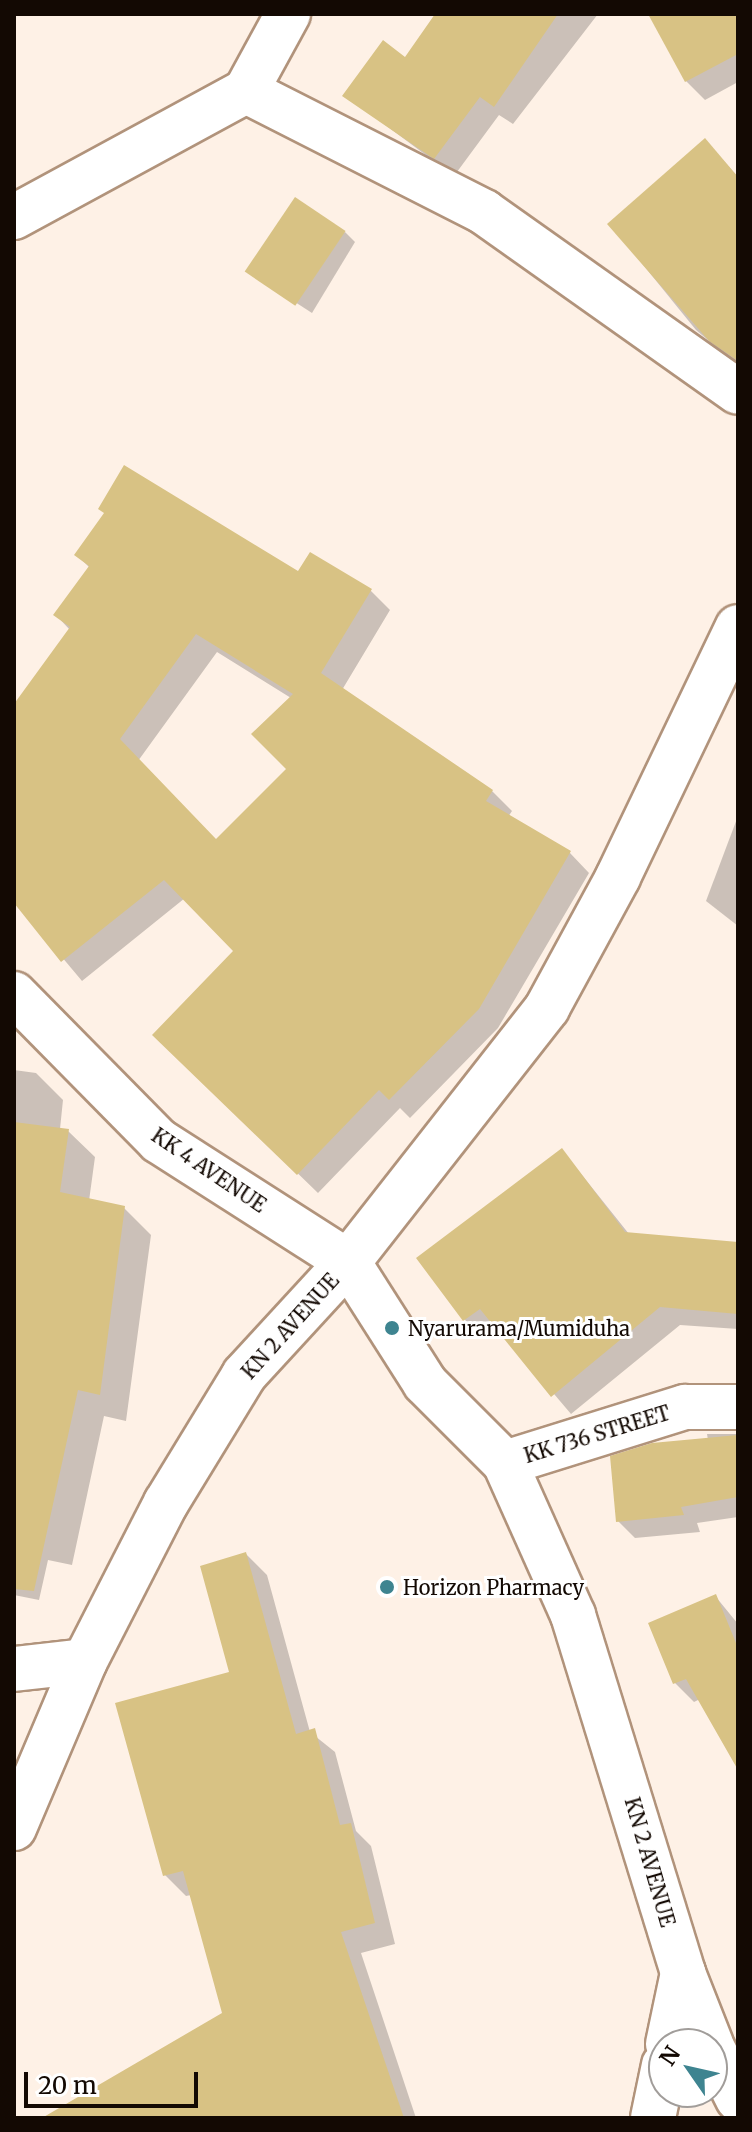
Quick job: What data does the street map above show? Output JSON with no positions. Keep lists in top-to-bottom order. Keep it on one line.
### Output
{"streets":{"street":["KK 4 AVENUE","KN 2 AVENUE","KK 736 STREET"]},"crossings":[["KK 4 AVENUE","KN 2 AVENUE"],["KN 2 AVENUE","KK 736 STREET"]],"places":["Nyarurama/Mumiduha","Horizon Pharmacy"],"scale_bar":"20 m","north":"top left"}
